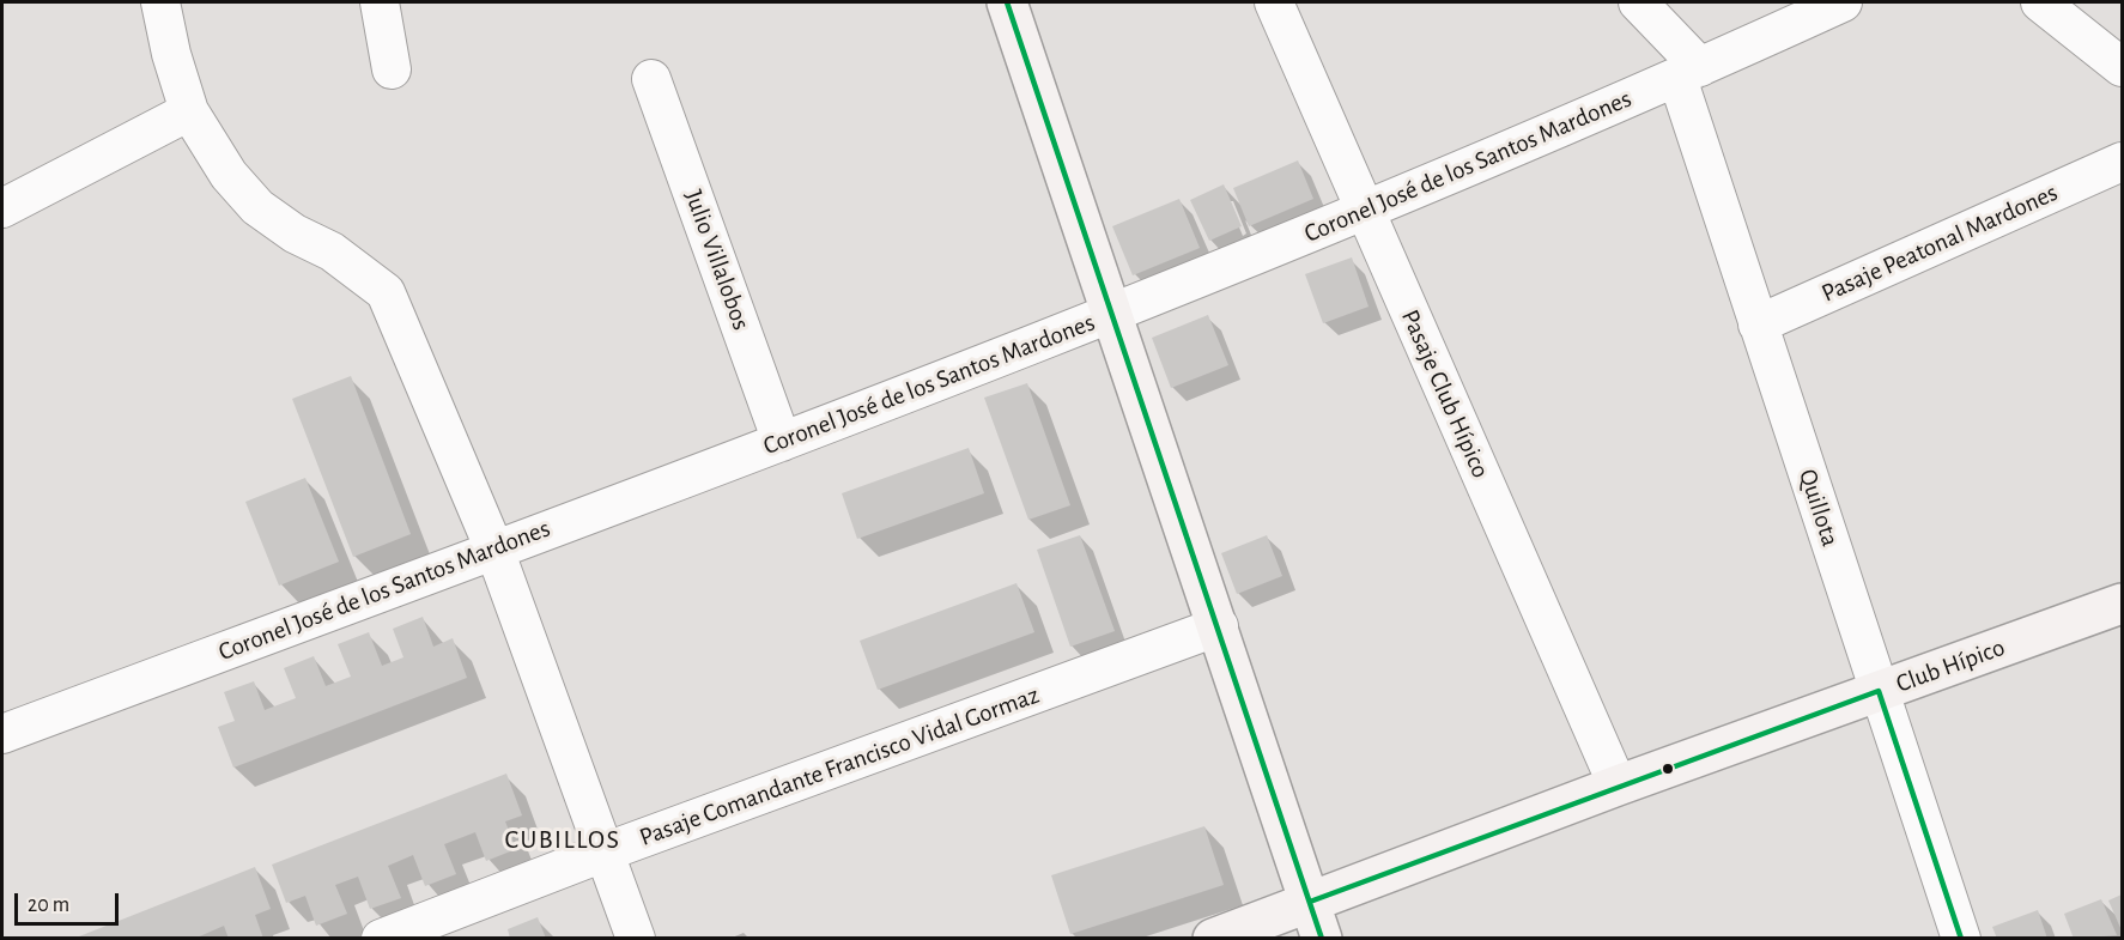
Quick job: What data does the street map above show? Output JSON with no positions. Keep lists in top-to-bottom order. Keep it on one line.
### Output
{"streets":{"main road":["Club Hípico"],"street":["Coronel José de los Santos Mardones","Pasaje Peatonal Mardones","Julio Villalobos","Pasaje Club Hípico","Quillota","Pasaje Comandante Francisco Vidal Gormaz"]},"crossings":[["Coronel José de los Santos Mardones","Julio Villalobos"],["Coronel José de los Santos Mardones","Pasaje Club Hípico"],["Coronel José de los Santos Mardones","Quillota"],["Pasaje Peatonal Mardones","Quillota"],["Pasaje Club Hípico","Club Hípico"],["Quillota","Club Hípico"]],"districts":["CUBILLOS"],"scale_bar":"20 m"}
